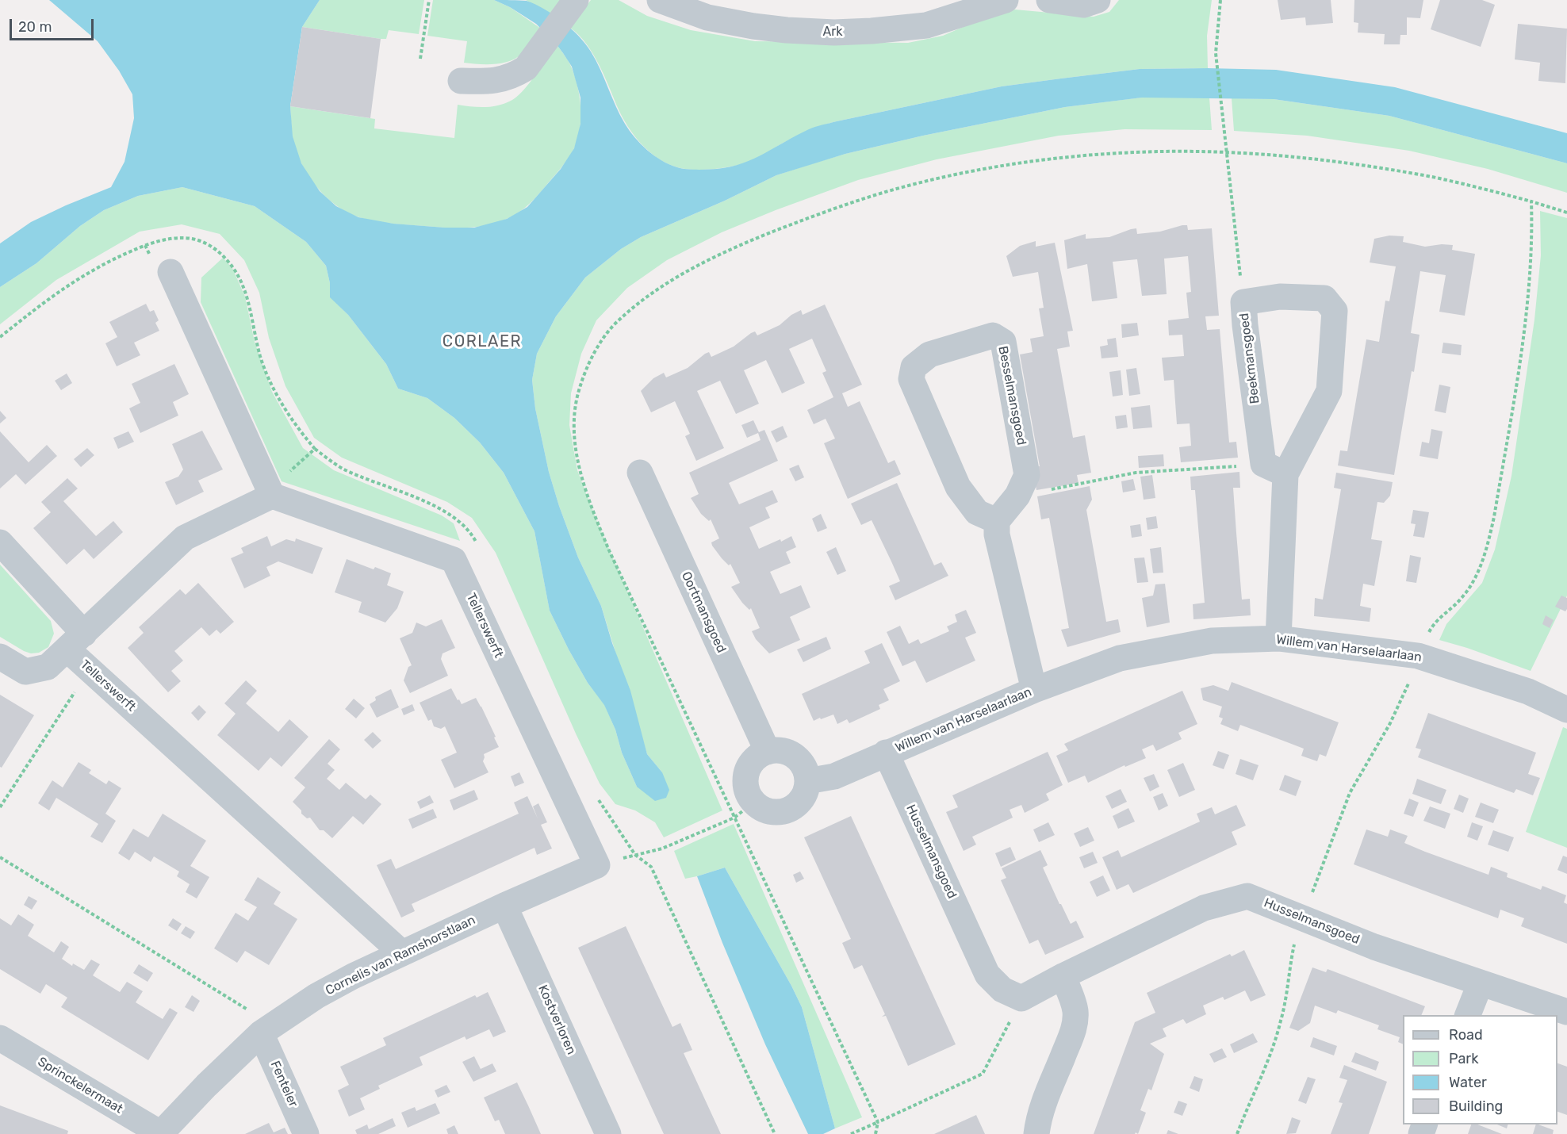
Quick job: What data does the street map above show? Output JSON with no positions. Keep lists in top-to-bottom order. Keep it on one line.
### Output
{"streets":{"street":["Ark","Beekmansgoed","Besselmansgoed","Oortmansgoed","Tellerswerft","Willem van Harselaarlaan","Husselmansgoed","Cornelis van Ramshorstlaan","Kostverloren","Fenteler","Sprinckelermaat"]},"crossings":[["Beekmansgoed","Willem van Harselaarlaan"],["Tellerswerft","Cornelis van Ramshorstlaan"],["Willem van Harselaarlaan","Husselmansgoed"],["Cornelis van Ramshorstlaan","Kostverloren"],["Cornelis van Ramshorstlaan","Fenteler"],["Cornelis van Ramshorstlaan","Sprinckelermaat"]],"districts":["CORLAER"],"legend":["Road","Park","Water","Building"],"scale_bar":"20 m"}
